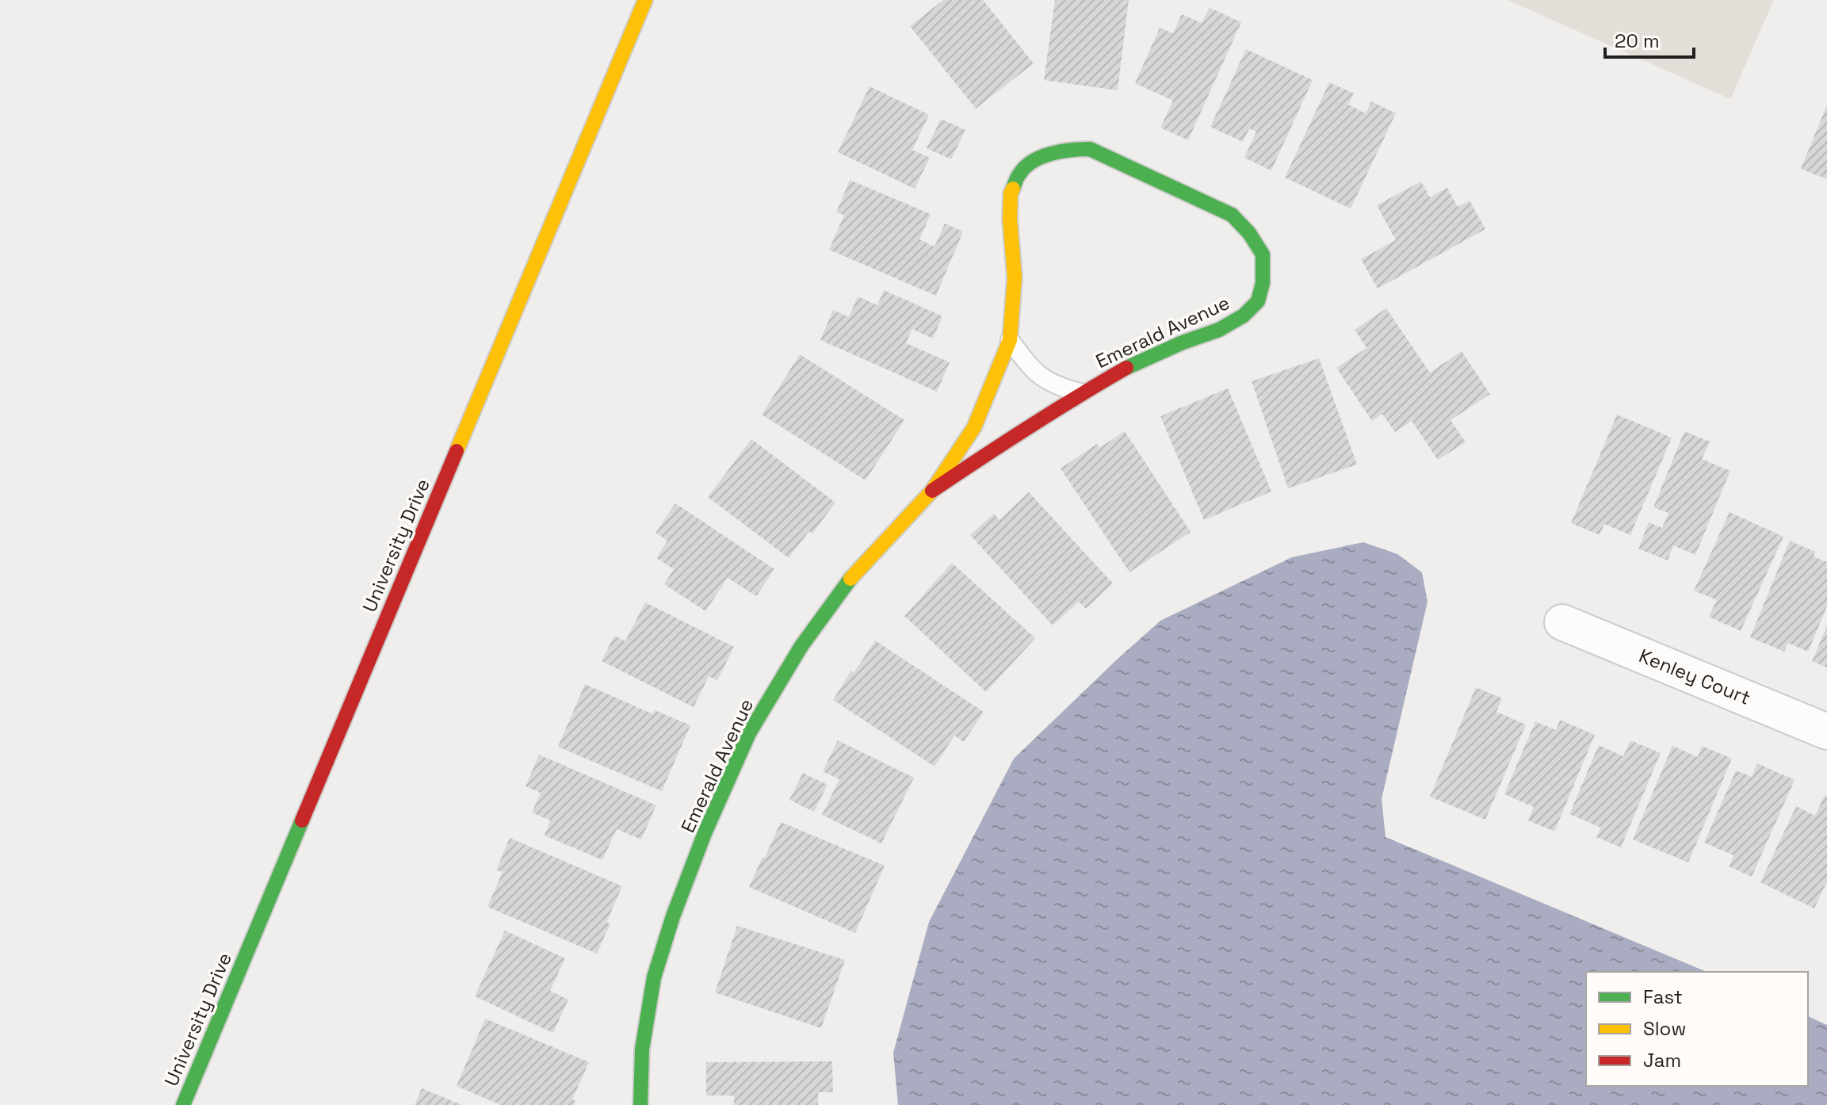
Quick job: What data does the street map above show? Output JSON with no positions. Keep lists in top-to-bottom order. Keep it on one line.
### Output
{"streets":{"street":["Emerald Avenue","University Drive","Kenley Court"]},"legend":["Fast","Slow","Jam"],"scale_bar":"20 m"}
